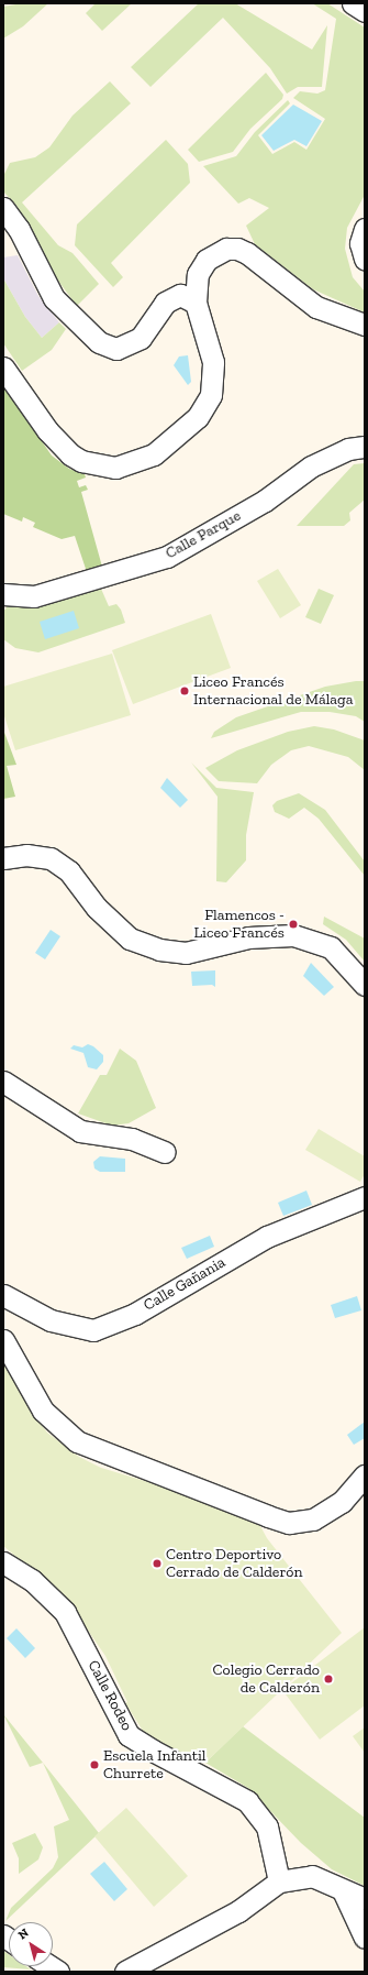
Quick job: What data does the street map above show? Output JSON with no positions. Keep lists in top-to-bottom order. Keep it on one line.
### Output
{"streets":{"street":["Calle Parque","Calle Gañania","Calle Rodeo"]},"places":["Liceo Francés Internacional de Málaga","Flamencos - Liceo Francés","Centro Deportivo Cerrado de Calderón","Colegio Cerrado de Calderón","Escuela Infantil Churrete"],"north":"top left"}
